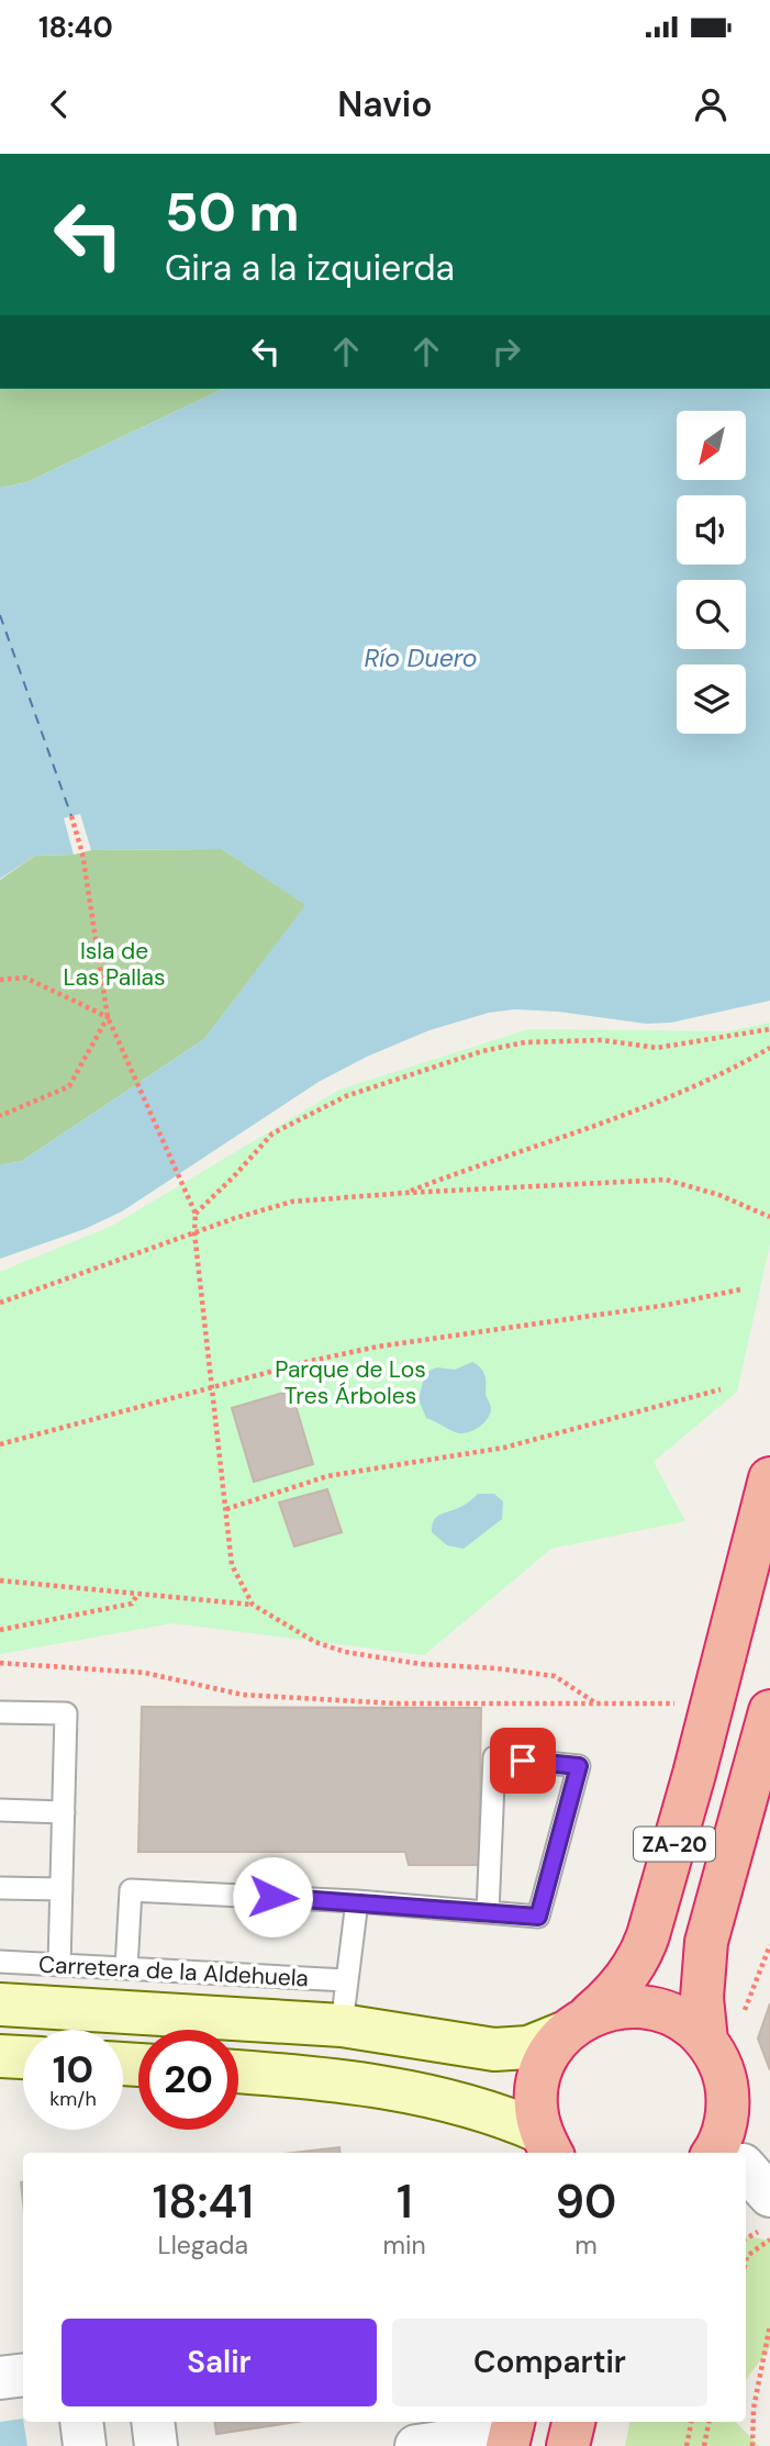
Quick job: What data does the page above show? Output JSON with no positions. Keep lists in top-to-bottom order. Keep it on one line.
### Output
{"streets":{"highway":["ZA-20"],"main road":["Carretera de la Aldehuela"]},"crossings":[["ZA-20","Carretera de la Aldehuela"]],"water":["Río Duero"],"parks":["Isla de Las Pallas","Parque de Los Tres Árboles"],"north":"bottom left","page":{"status":"18:40","header":"Navio","turn":["50 m","Gira a la izquierda"],"speed":"10 km/h","limit":"20","eta":["18:41","Llegada","1","min","90","m"],"buttons":["Salir","Compartir"]}}
